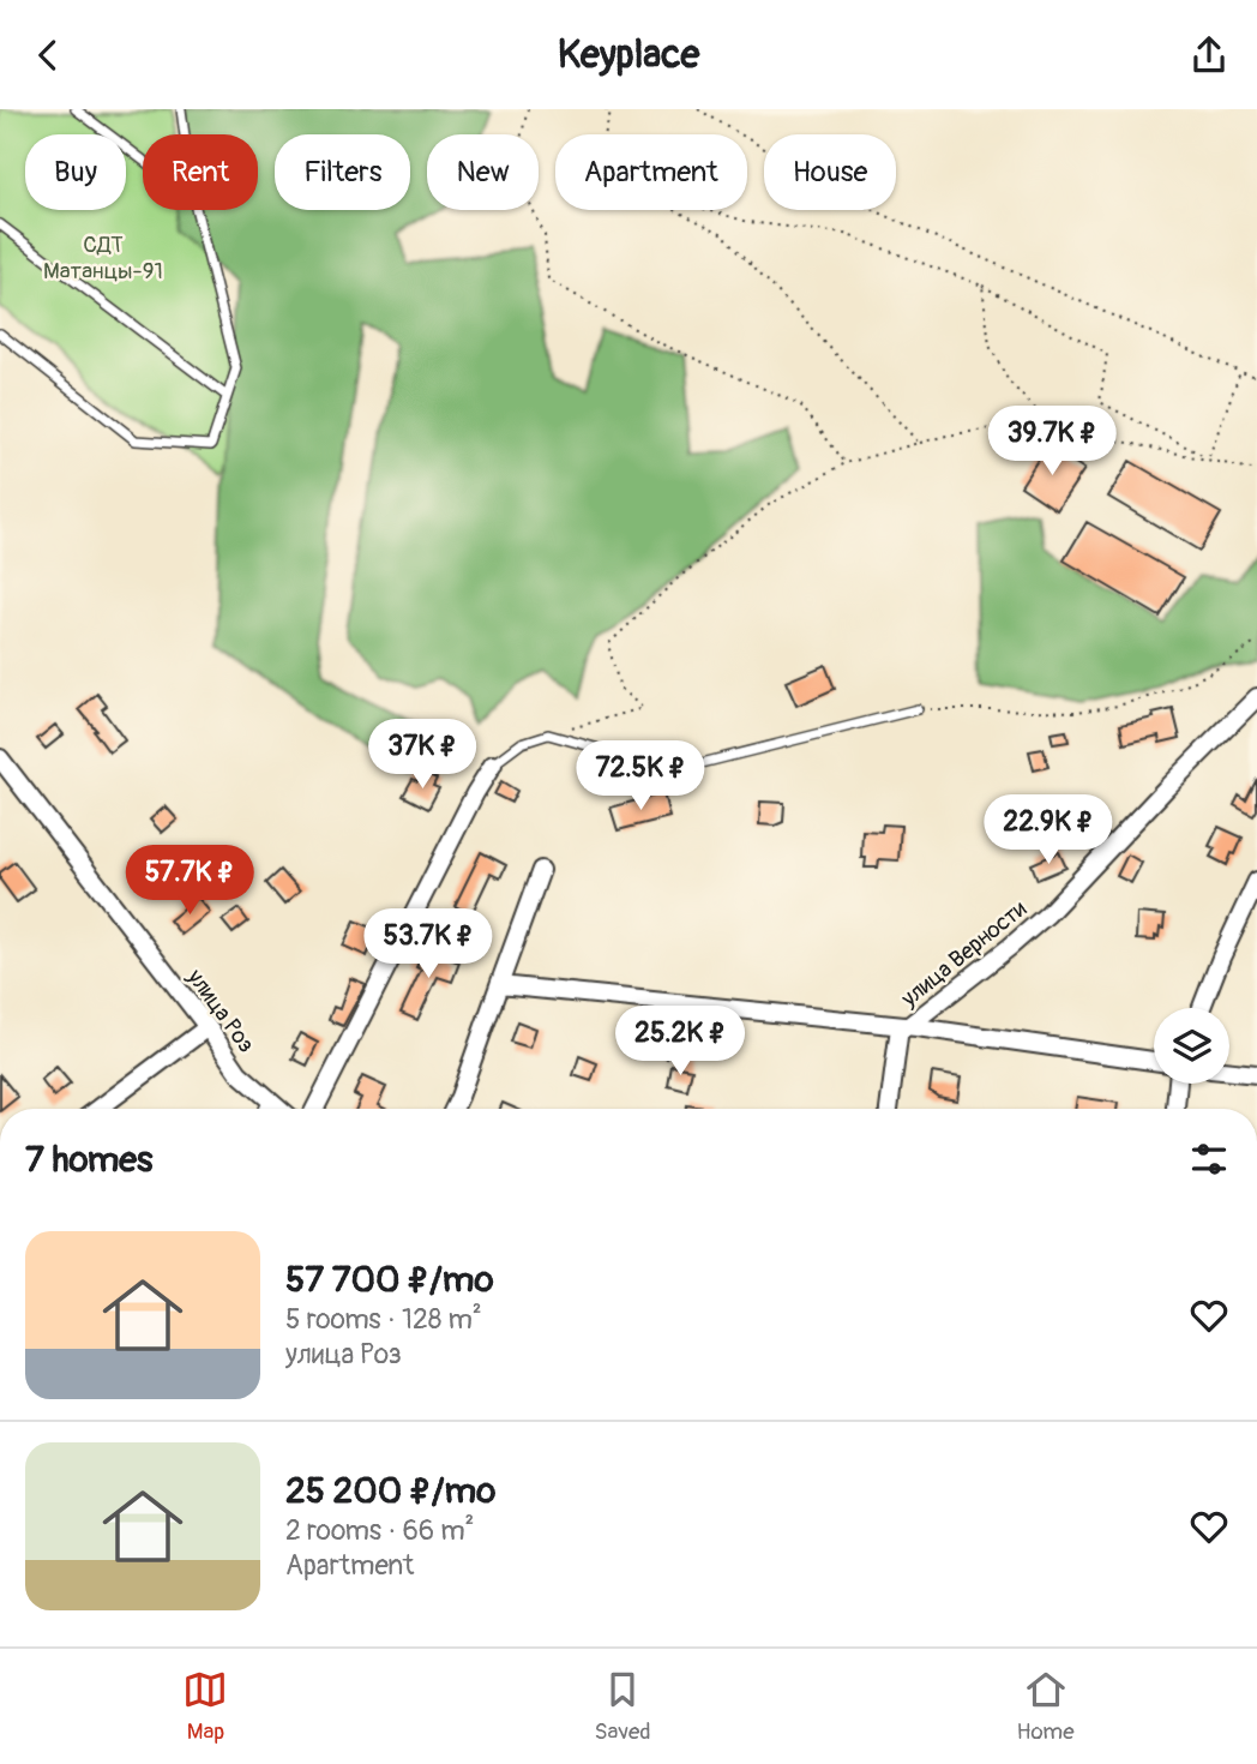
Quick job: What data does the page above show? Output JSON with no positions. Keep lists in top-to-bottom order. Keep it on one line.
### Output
{"streets":{"street":["улица Верности","улица Роз"]},"parks":["СДТ Матанцы-91"],"page":{"header":"Keyplace","chip":["Buy","Rent","Filters","New","Apartment","House"],"price":["39.7K ₽","37K ₽","72.5K ₽","22.9K ₽","57.7K ₽","53.7K ₽","25.2K ₽"],"heading":"7 homes","list":[{"name":"57 700 ₽/mo","note":"5 rooms · 128 m² · улица Роз"},{"name":"25 200 ₽/mo","note":"2 rooms · 66 m² · Apartment"}],"tabs":["Map","Saved","Home"]}}
